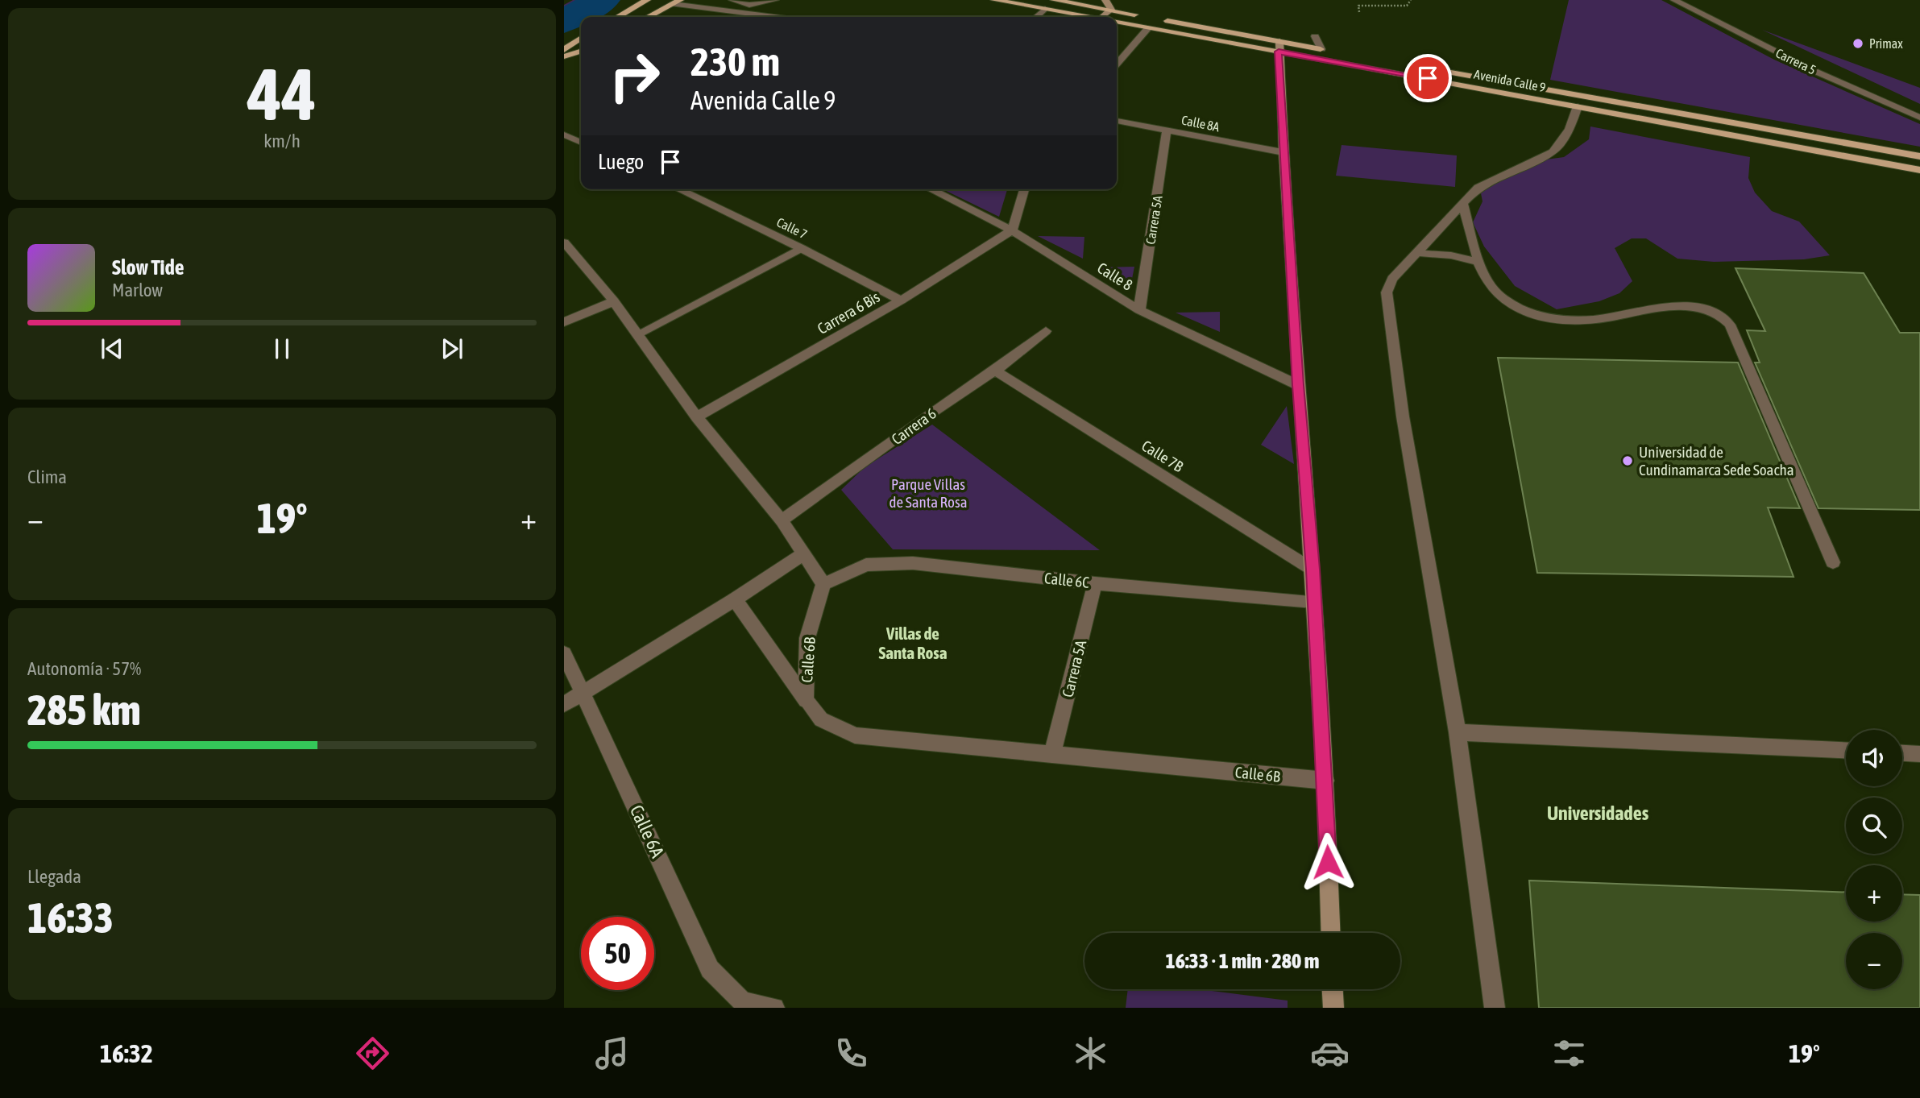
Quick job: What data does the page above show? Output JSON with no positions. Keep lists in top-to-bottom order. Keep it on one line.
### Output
{"streets":{"main road":["Avenida Calle 9"],"street":["Carrera 5","Calle 8A","Carrera 5A","Calle 7","Calle 8","Carrera 6 Bis","Carrera 6","Calle 7B","Calle 6C","Calle 6B","Calle 6A"]},"crossings":[["Calle 8A","Carrera 5A"],["Carrera 5A","Calle 8"],["Carrera 5A","Calle 6C"],["Carrera 5A","Calle 6B"],["Calle 7","Carrera 6 Bis"],["Calle 8","Carrera 6 Bis"],["Carrera 6","Calle 7B"],["Calle 6C","Calle 6B"]],"districts":["Villas de Santa Rosa","Universidades"],"parks":["Parque Villas de Santa Rosa"],"places":["Primax","Universidad de Cundinamarca Sede Soacha"],"page":{"tile":[["44","km/h"],"Clima",["Autonomía · 57%","285 km"],["Llegada","16:33"]],"turn":["230 m","Avenida Calle 9"],"then":"Luego","song":["Slow Tide","Marlow"],"heat":["−","19°","+"],"map_buttons":["+","−"],"limit":"50","trip":"16:33 · 1 min · 280 m","tabs":["16:32","19°"]}}
